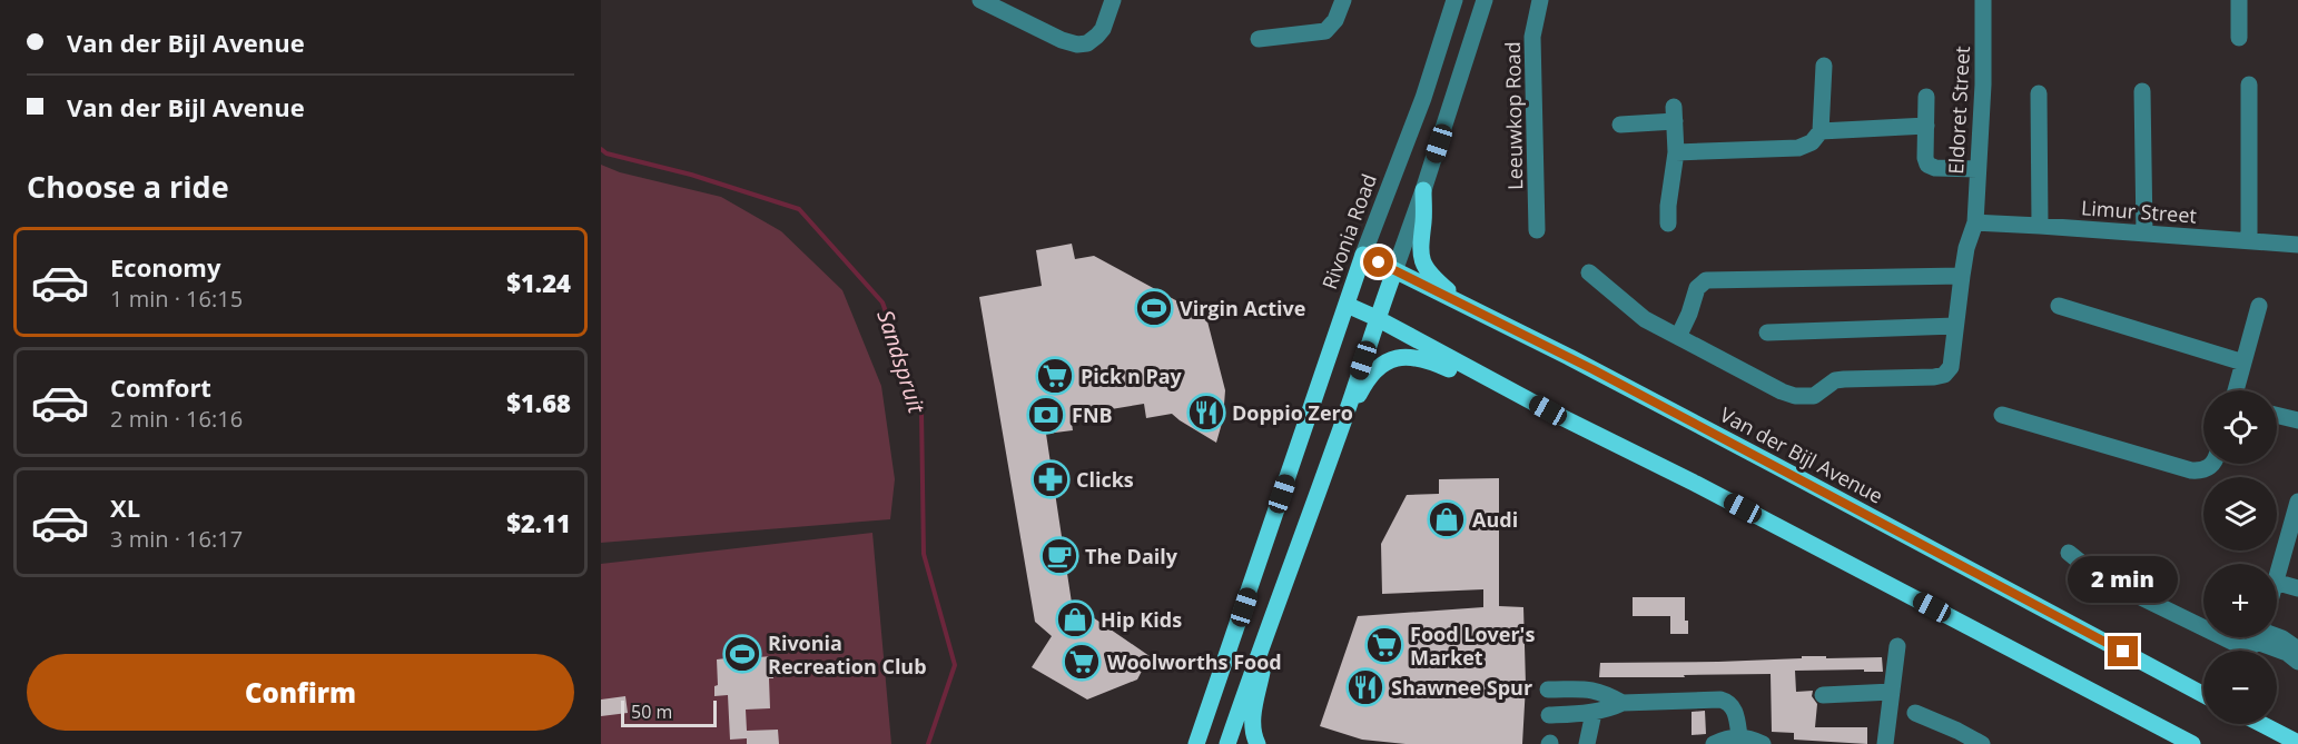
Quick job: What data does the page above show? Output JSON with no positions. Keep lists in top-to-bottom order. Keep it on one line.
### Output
{"streets":{"main road":["Rivonia Road","Van der Bijl Avenue"],"street":["Eldoret Street","Leeuwkop Road","Limur Street"]},"crossings":[["Eldoret Street","Limur Street"],["Rivonia Road","Van der Bijl Avenue"]],"water":["Sandspruit"],"places":{"sports":["Virgin Active","Rivonia Recreation Club"],"supermarket":["Pick n Pay","Food Lover's Market","Woolworths Food"],"restaurant":["Doppio Zero","Shawnee Spur"],"bank":["FNB"],"pharmacy":["Clicks"],"shop":["Audi","Hip Kids"],"cafe":["The Daily"]},"scale_bar":"50 m","page":{"banner":["Van der Bijl Avenue","Van der Bijl Avenue"],"heading":"Choose a ride","list":[{"name":"Economy","note":"1 min · 16:15","value":"$1.24"},{"name":"Comfort","note":"2 min · 16:16","value":"$1.68"},{"name":"XL","note":"3 min · 16:17","value":"$2.11"}],"map_buttons":["+","−"],"bubble":"2 min","buttons":"Confirm","scale":"50 m"}}
